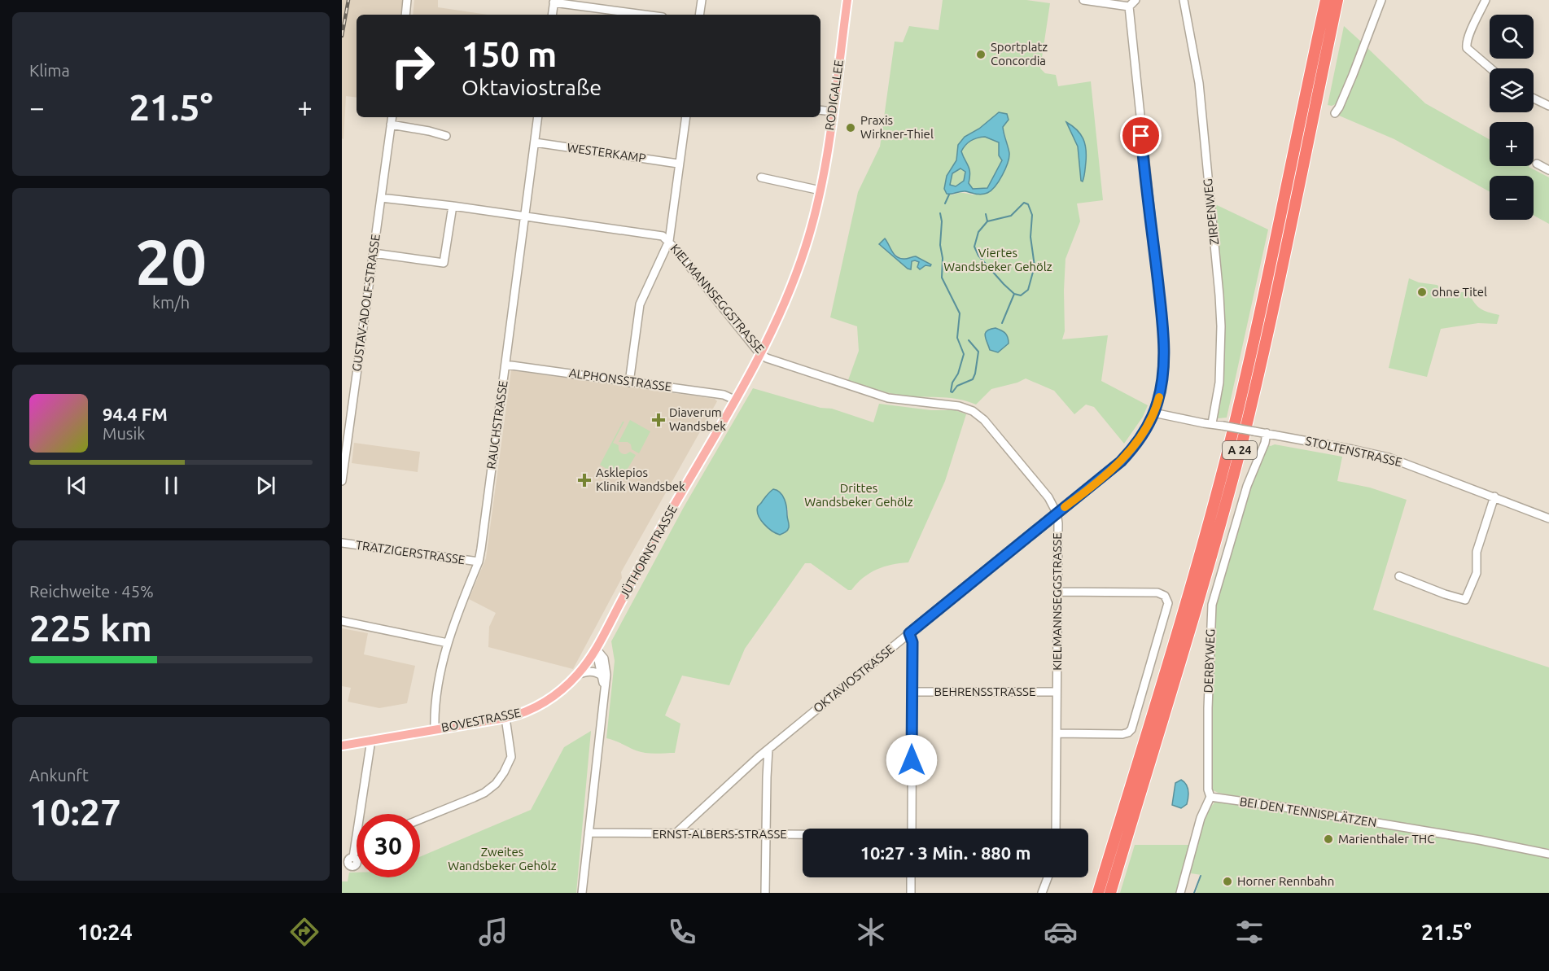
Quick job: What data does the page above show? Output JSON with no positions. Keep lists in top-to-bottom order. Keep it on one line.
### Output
{"streets":{"highway":["A 24"],"main road":["RODIGALLEE","JÜTHORNSTRASSE","BOVESTRASSE"],"street":["WESTERKAMP","ZIRPENWEG","KIELMANNSEGGSTRASSE","GUSTAV-ADOLF-STRASSE","ALPHONSSTRASSE","RAUCHSTRASSE","STOLTENSTRASSE","TRATZIGERSTRASSE","DERBYWEG","OKTAVIOSTRASSE","BEHRENSSTRASSE","BEI DEN TENNISPLÄTZEN","ERNST-ALBERS-STRASSE"]},"crossings":[["RODIGALLEE","KIELMANNSEGGSTRASSE"],["RODIGALLEE","JÜTHORNSTRASSE"],["WESTERKAMP","RAUCHSTRASSE"],["ZIRPENWEG","STOLTENSTRASSE"],["KIELMANNSEGGSTRASSE","GUSTAV-ADOLF-STRASSE"],["KIELMANNSEGGSTRASSE","RAUCHSTRASSE"],["KIELMANNSEGGSTRASSE","JÜTHORNSTRASSE"],["KIELMANNSEGGSTRASSE","OKTAVIOSTRASSE"],["KIELMANNSEGGSTRASSE","BEHRENSSTRASSE"],["ALPHONSSTRASSE","RAUCHSTRASSE"],["ALPHONSSTRASSE","JÜTHORNSTRASSE"],["RAUCHSTRASSE","TRATZIGERSTRASSE"],["RAUCHSTRASSE","BOVESTRASSE"],["STOLTENSTRASSE","DERBYWEG"],["STOLTENSTRASSE","OKTAVIOSTRASSE"],["JÜTHORNSTRASSE","BOVESTRASSE"],["DERBYWEG","BEI DEN TENNISPLÄTZEN"],["OKTAVIOSTRASSE","ERNST-ALBERS-STRASSE"]],"parks":["Viertes Wandsbeker Gehölz","Drittes Wandsbeker Gehölz","Zweites Wandsbeker Gehölz"],"places":{"other":["Sportplatz Concordia","Praxis Wirkner-Thiel","ohne Titel","Marienthaler THC","Horner Rennbahn"],"health":["Diaverum Wandsbek","Asklepios Klinik Wandsbek"]},"page":{"tile":["Klima",["20","km/h"],["Reichweite · 45%","225 km"],["Ankunft","10:27"]],"map_buttons":["+","−"],"turn":["150 m","Oktaviostraße"],"heat":["−","21.5°","+"],"song":["94.4 FM","Musik"],"limit":"30","trip":"10:27 · 3 Min. · 880 m","tabs":["10:24","21.5°"]}}
